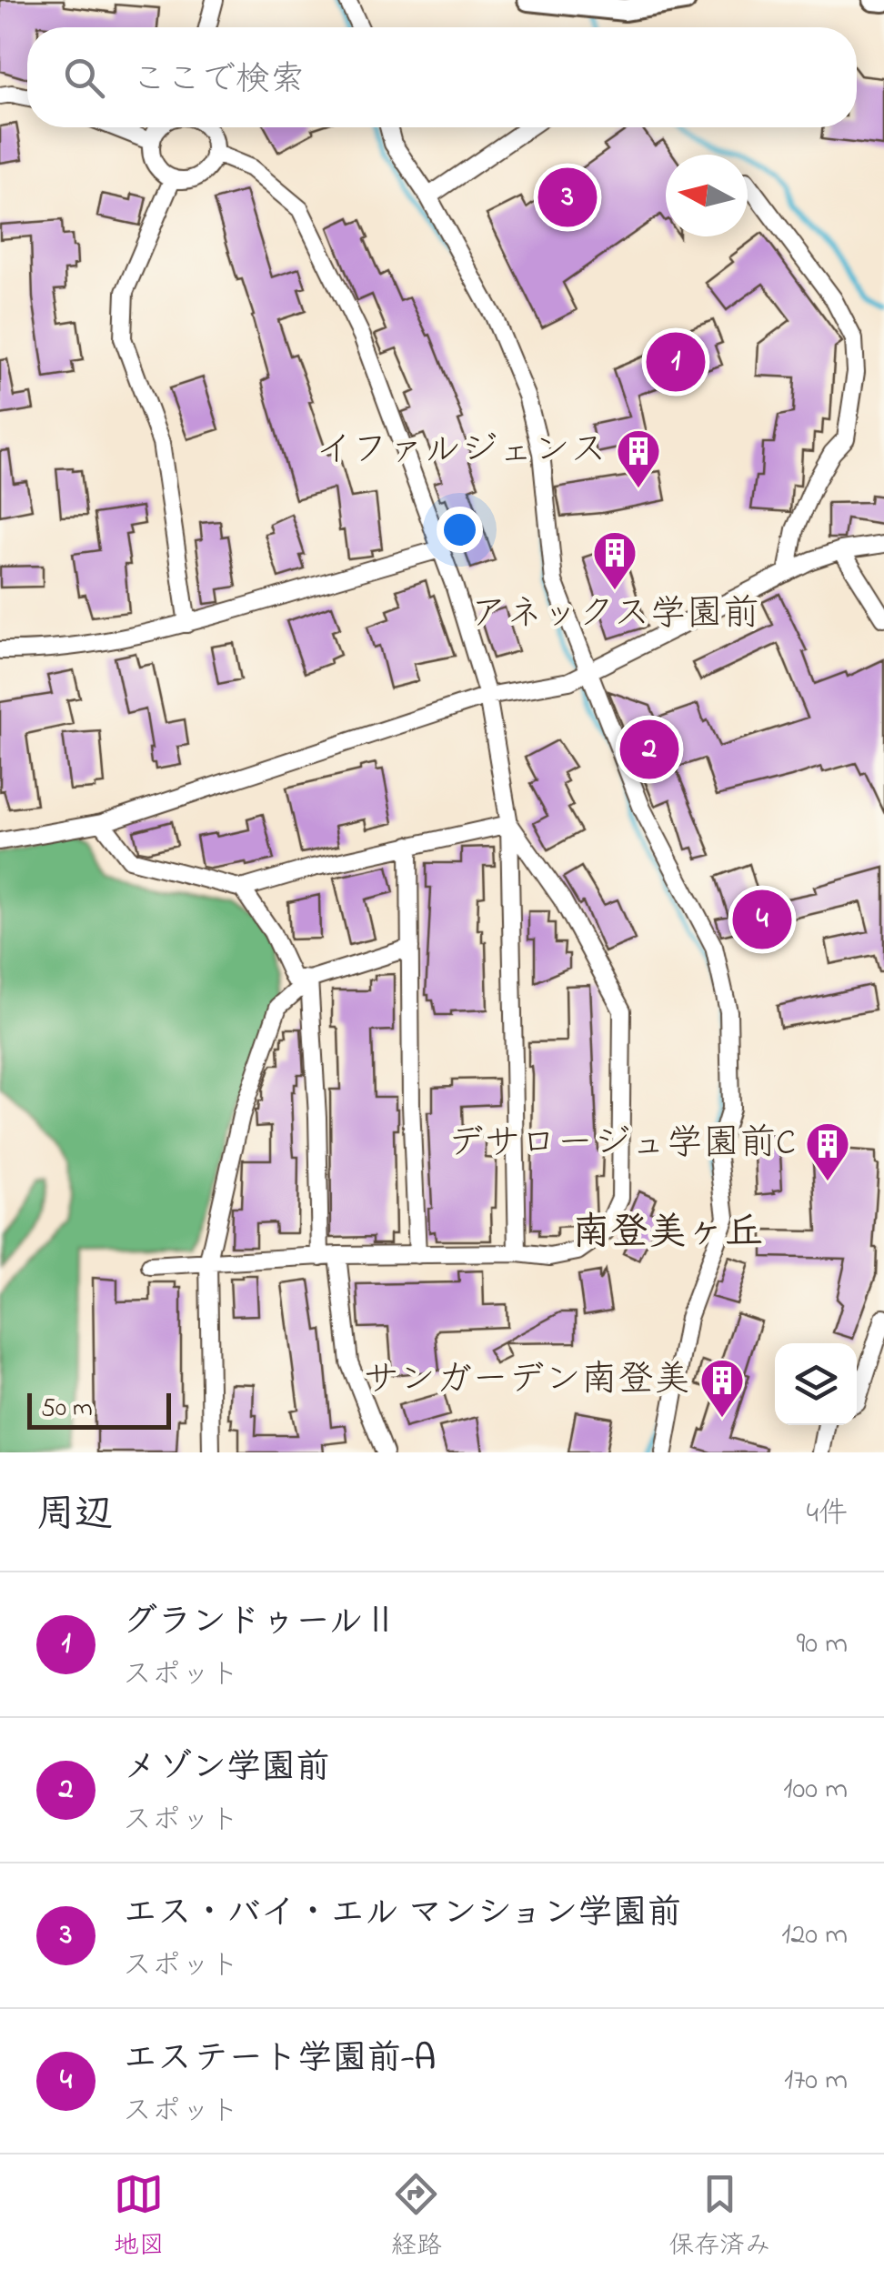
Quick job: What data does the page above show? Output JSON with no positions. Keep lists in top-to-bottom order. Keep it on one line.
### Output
{"districts":["南登美ヶ丘"],"places":{"building":["イファルジェンス","アネックス学園前","デサロージュ学園前C","サンガーデン南登美"]},"scale_bar":"50 m","north":"left","page":{"search":"ここで検索","pins":["3","1","2","4"],"scale":"50 m","heading":["周辺","4件"],"list":[{"mark":"1","name":"グランドゥールⅡ","note":"スポット","value":"90 m"},{"mark":"2","name":"メゾン学園前","note":"スポット","value":"100 m"},{"mark":"3","name":"エス・バイ・エル マンション学園前","note":"スポット","value":"120 m"},{"mark":"4","name":"エステート学園前-A","note":"スポット","value":"170 m"}],"nav":["地図","経路","保存済み"]}}
